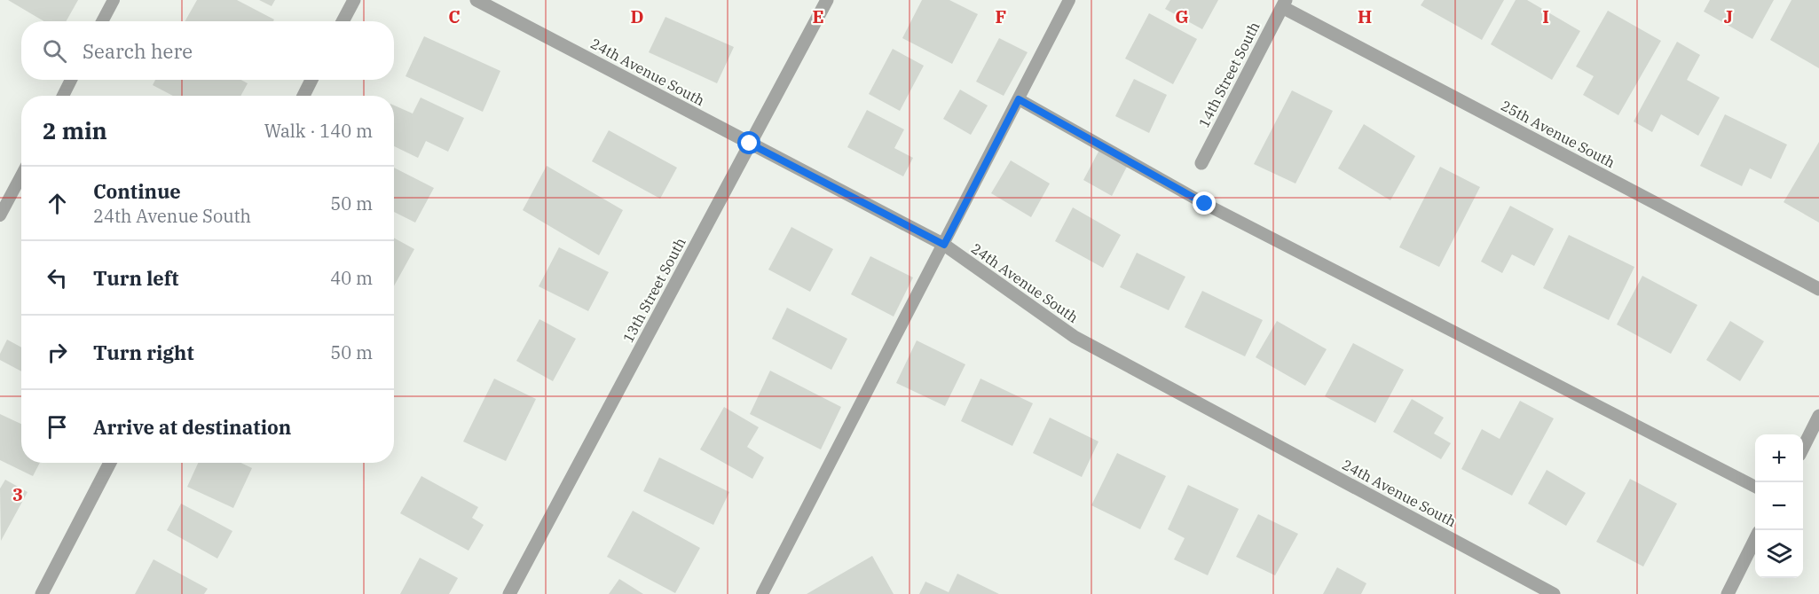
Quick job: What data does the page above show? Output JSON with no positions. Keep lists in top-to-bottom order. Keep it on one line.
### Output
{"streets":{"street":["24th Avenue South","14th Street South","25th Avenue South","13th Street South"]},"crossings":[["24th Avenue South","13th Street South"],["14th Street South","25th Avenue South"]],"page":{"search":"Search here","heading":["2 min","Walk · 140 m"],"list":[["Continue","24th Avenue South","50 m"],["Turn left","40 m"],["Turn right","50 m"],"Arrive at destination"],"map_buttons":["+","−"]},"grid":{"columns":["C","D","E","F","G","H","I","J"],"rows":["3"]}}
